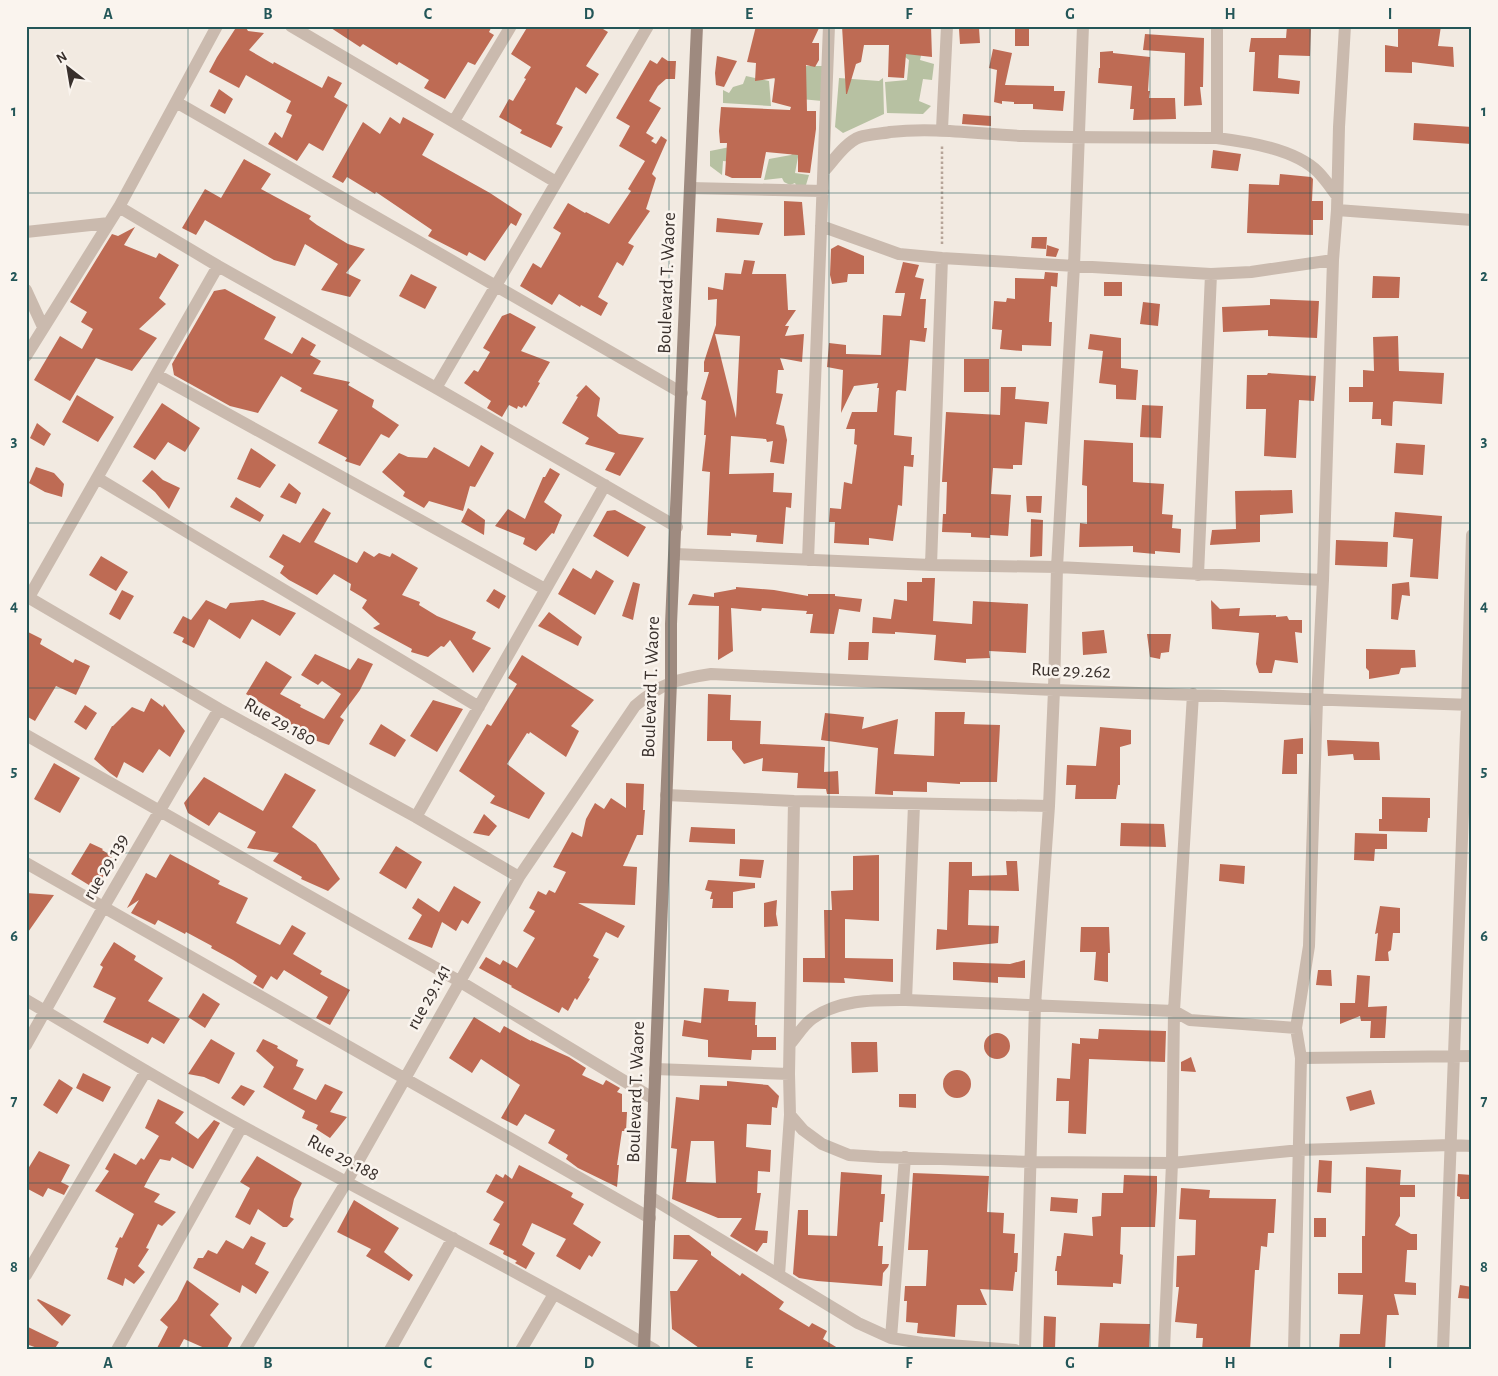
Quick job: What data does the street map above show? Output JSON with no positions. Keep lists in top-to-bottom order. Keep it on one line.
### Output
{"streets":{"street":["Boulevard T. Waore","Rue 29.262","Rue 29.180","rue 29.139","rue 29.141","Rue 29.188"]},"crossings":[["Boulevard T. Waore","Rue 29.262"],["Boulevard T. Waore","rue 29.141"],["Boulevard T. Waore","Rue 29.188"],["Rue 29.262","rue 29.141"],["Rue 29.180","rue 29.139"],["Rue 29.180","rue 29.141"],["rue 29.139","Rue 29.188"],["rue 29.141","Rue 29.188"]],"north":"top left","grid":{"columns":["A","B","C","D","E","F","G","H","I"],"rows":["1","2","3","4","5","6","7","8"]}}
